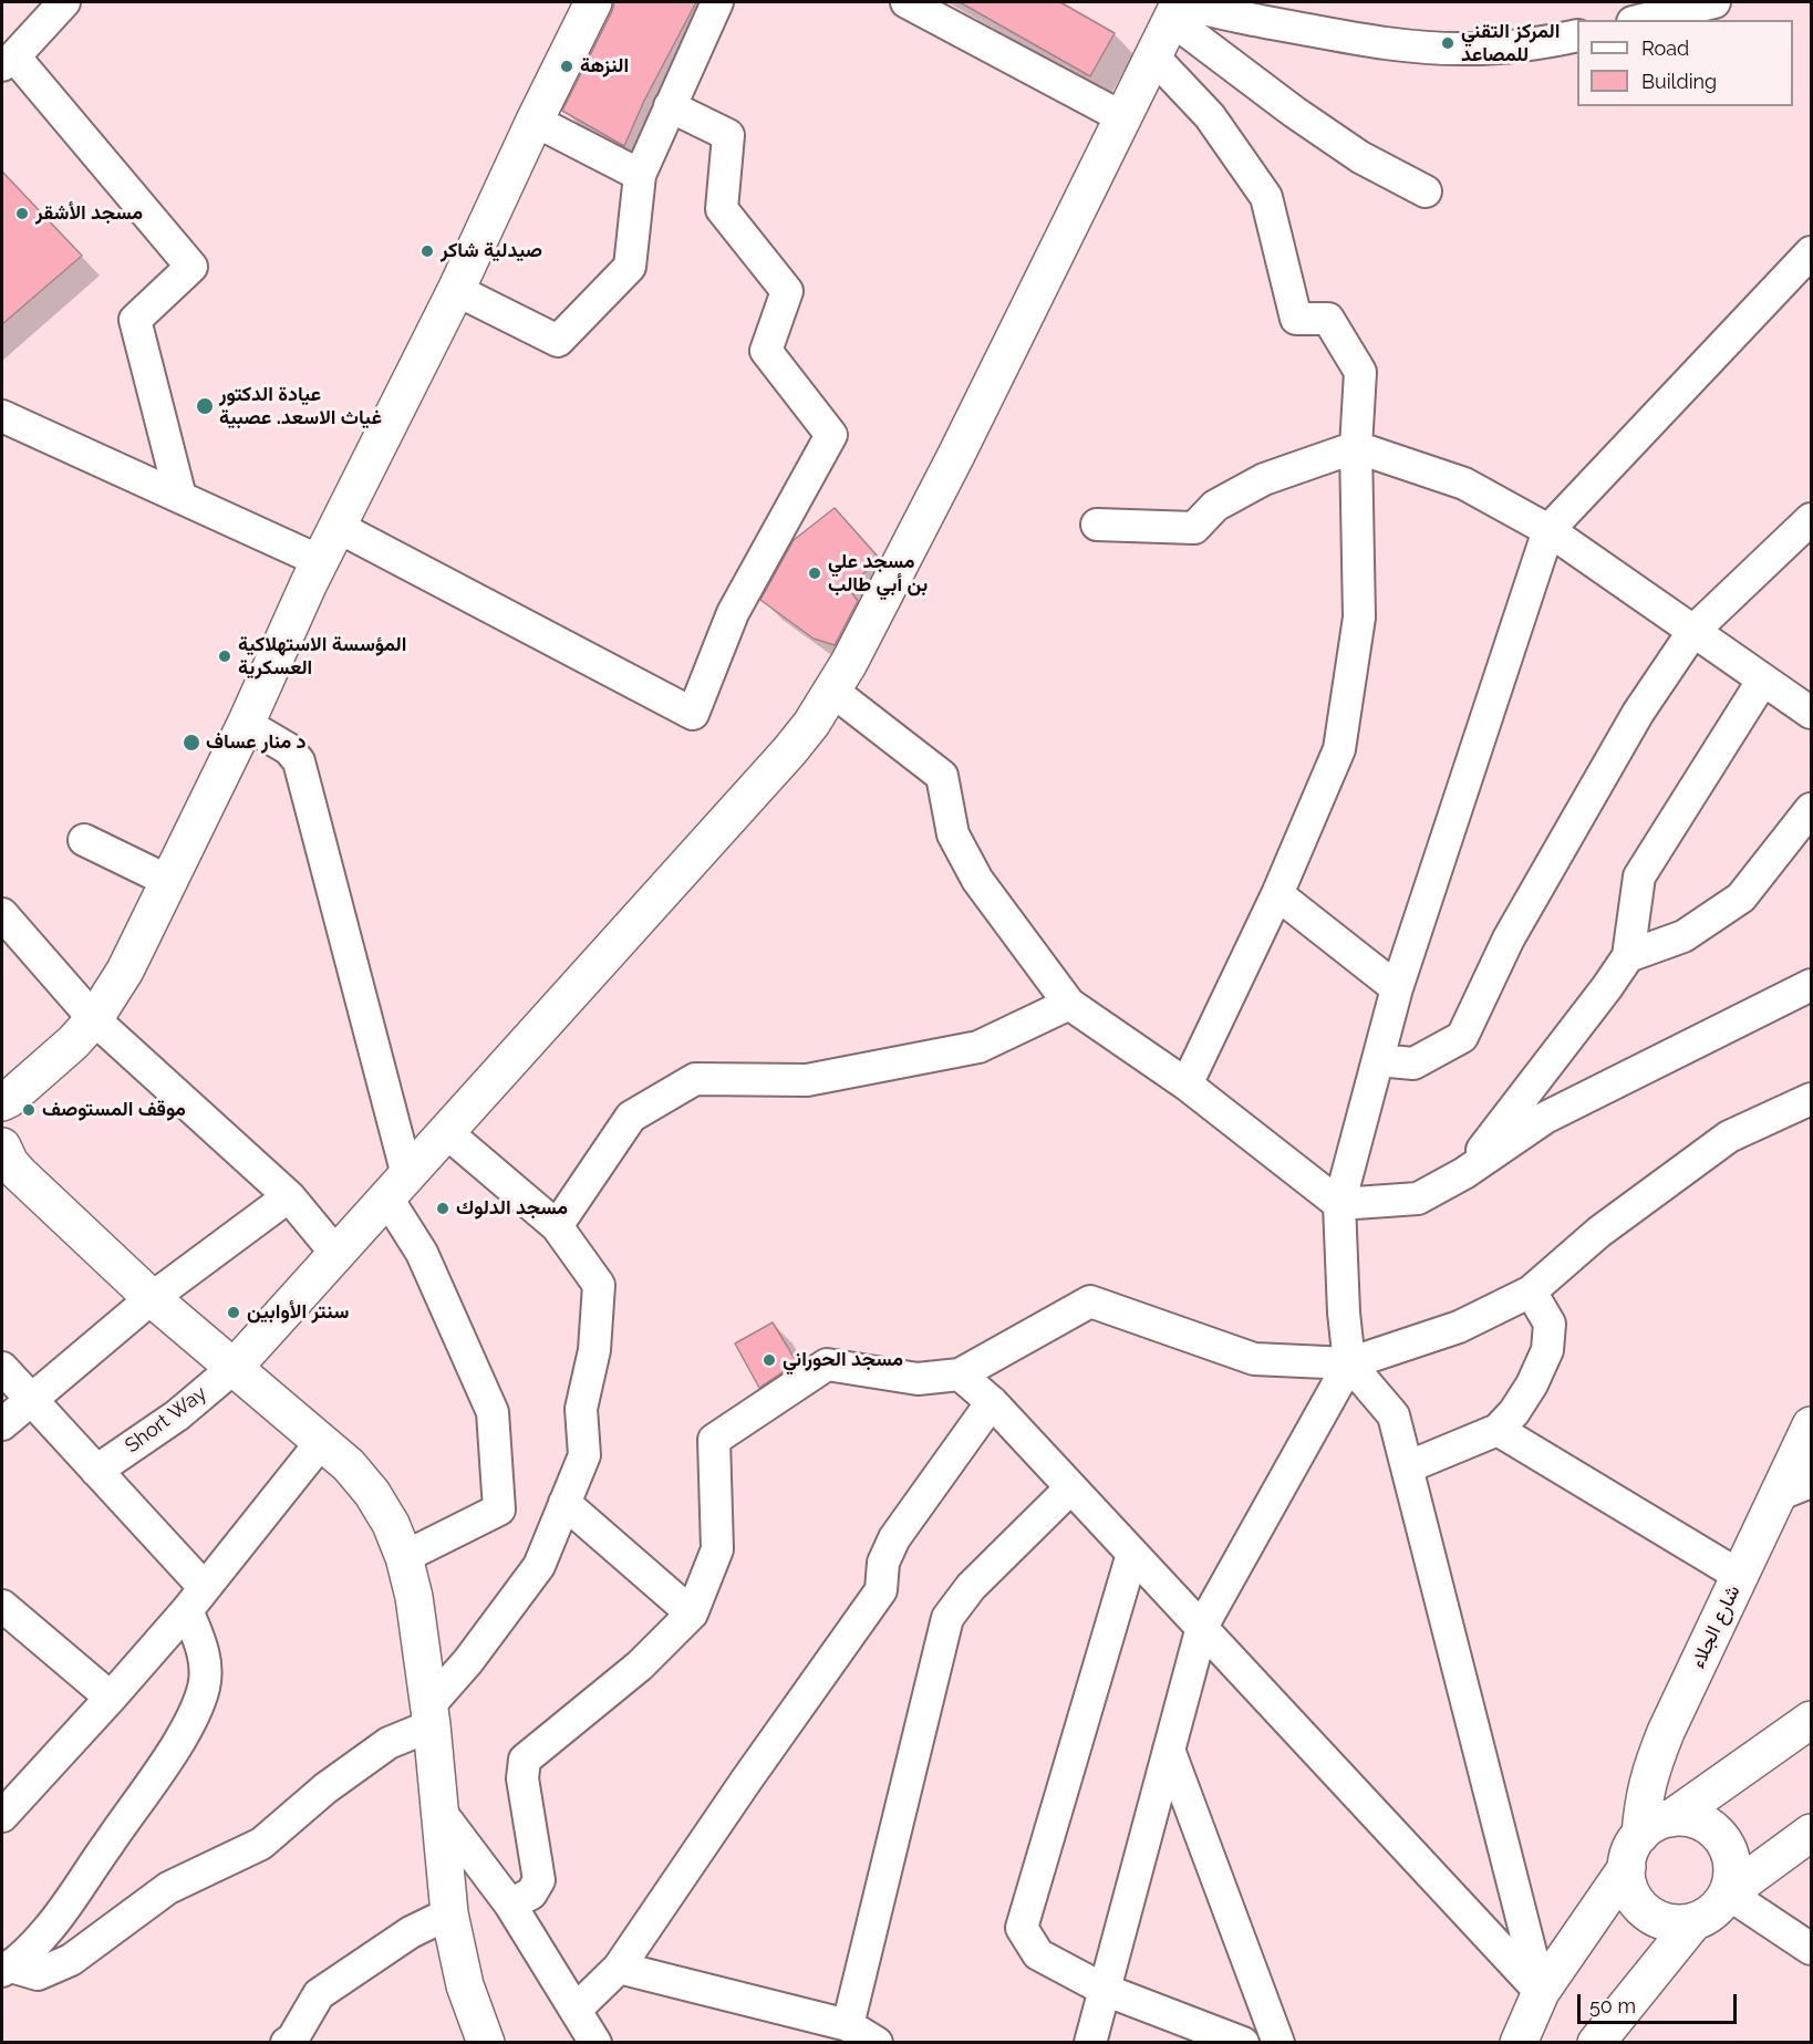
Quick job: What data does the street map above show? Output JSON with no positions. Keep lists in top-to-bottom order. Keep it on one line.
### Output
{"streets":{"main road":["شارع الجلاء"],"street":["Short Way"]},"places":["المركز التقني للمصاعد","النزهة","مسجد الأشقر","صيدلية شاكر","عيادة الدكتور غياث الاسعد. عصبية","مسجد علي بن أبي طالب","المؤسسة الاستهلاكية العسكرية","د منار عساف","موقف المستوصف","مسجد الدلوك","سنتر الأوابين","مسجد الحوراني"],"legend":["Road","Building"],"scale_bar":"50 m"}
